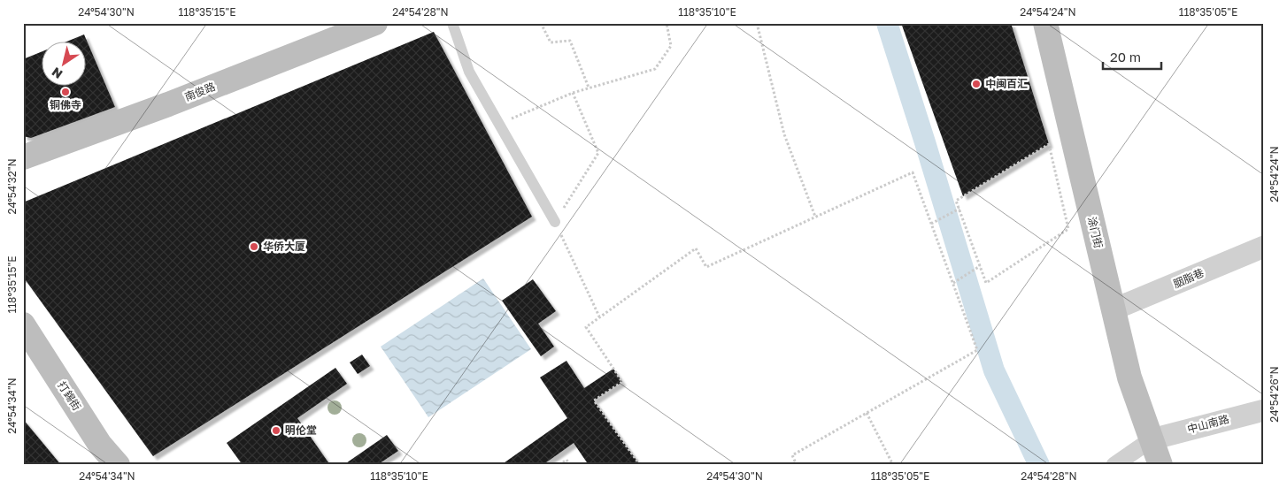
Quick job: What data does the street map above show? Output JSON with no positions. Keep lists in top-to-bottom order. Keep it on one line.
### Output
{"streets":{"main road":["南俊路","涂门街","打錫街"],"street":["胭脂巷","中山南路"]},"crossings":[["涂门街","胭脂巷"],["涂门街","中山南路"]],"places":["中闽百汇","铜佛寺","华侨大厦","明伦堂"],"scale_bar":"20 m","north":"bottom left","coordinates":["24°54'30\"N","118°35'15\"E","24°54'28\"N","118°35'10\"E","24°54'24\"N","118°35'05\"E","24°54'32\"N","24°54'26\"N","24°54'34\"N"]}
